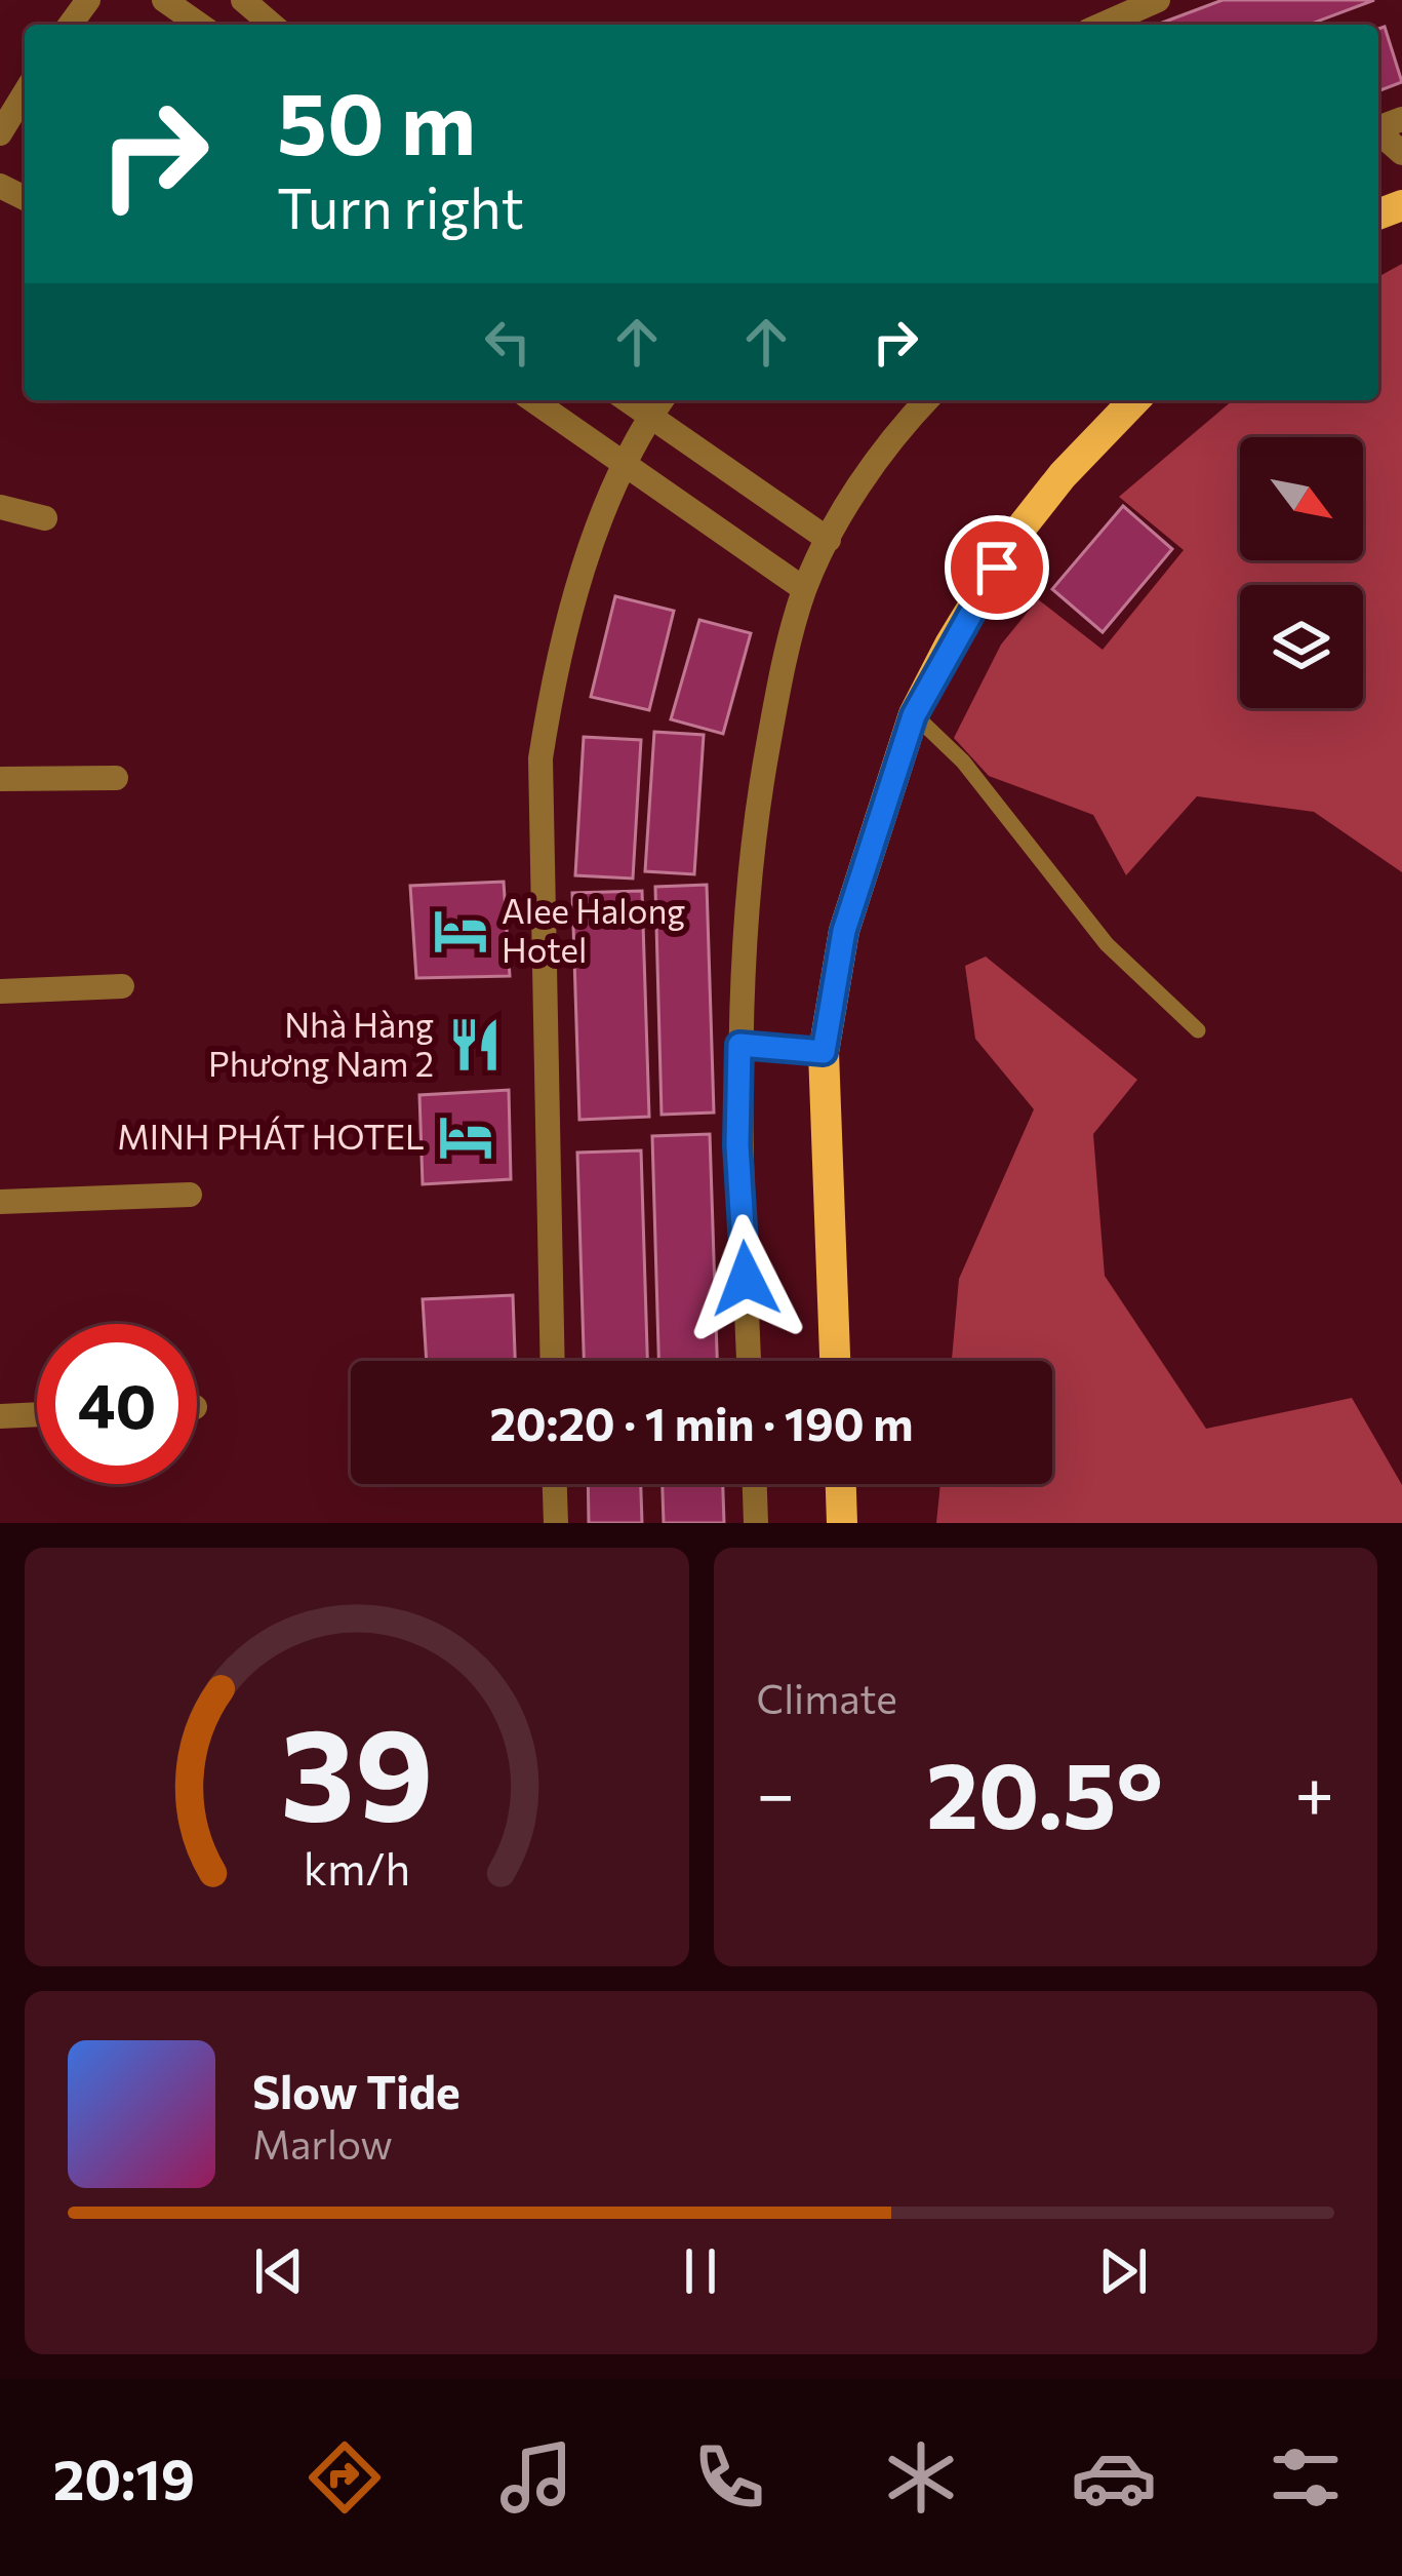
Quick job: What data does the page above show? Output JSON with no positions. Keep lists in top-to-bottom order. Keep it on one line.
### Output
{"places":{"hotel":["Alee Halong Hotel","MINH PHÁT HOTEL"],"restaurant":["Nhà Hàng Phương Nam 2"]},"north":"bottom right","page":{"turn":["50 m","Turn right"],"limit":"40","trip":"20:20 · 1 min · 190 m","tile":"Climate","heat":["−","20.5°","+"],"song":["Slow Tide","Marlow"],"tabs":"20:19","gauge":["39","km/h"]}}
